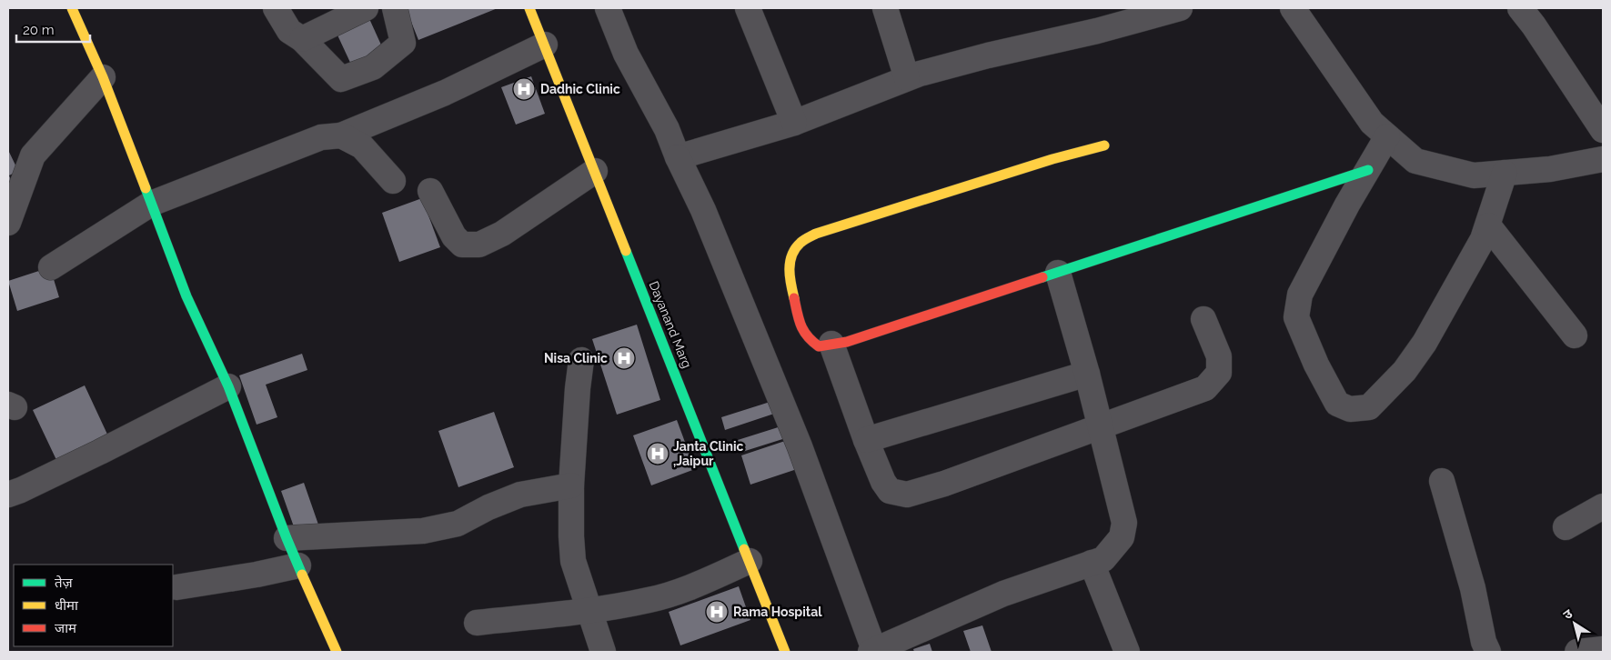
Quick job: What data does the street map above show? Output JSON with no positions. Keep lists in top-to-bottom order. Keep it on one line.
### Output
{"streets":{"street":["Dayanand Marg"]},"places":{"hospital":["Dadhic Clinic","Nisa Clinic","Janta Clinic ,Jaipur","Rama Hospital"]},"legend":["तेज़","धीमा","जाम"],"scale_bar":"20 m","north":"top left"}
